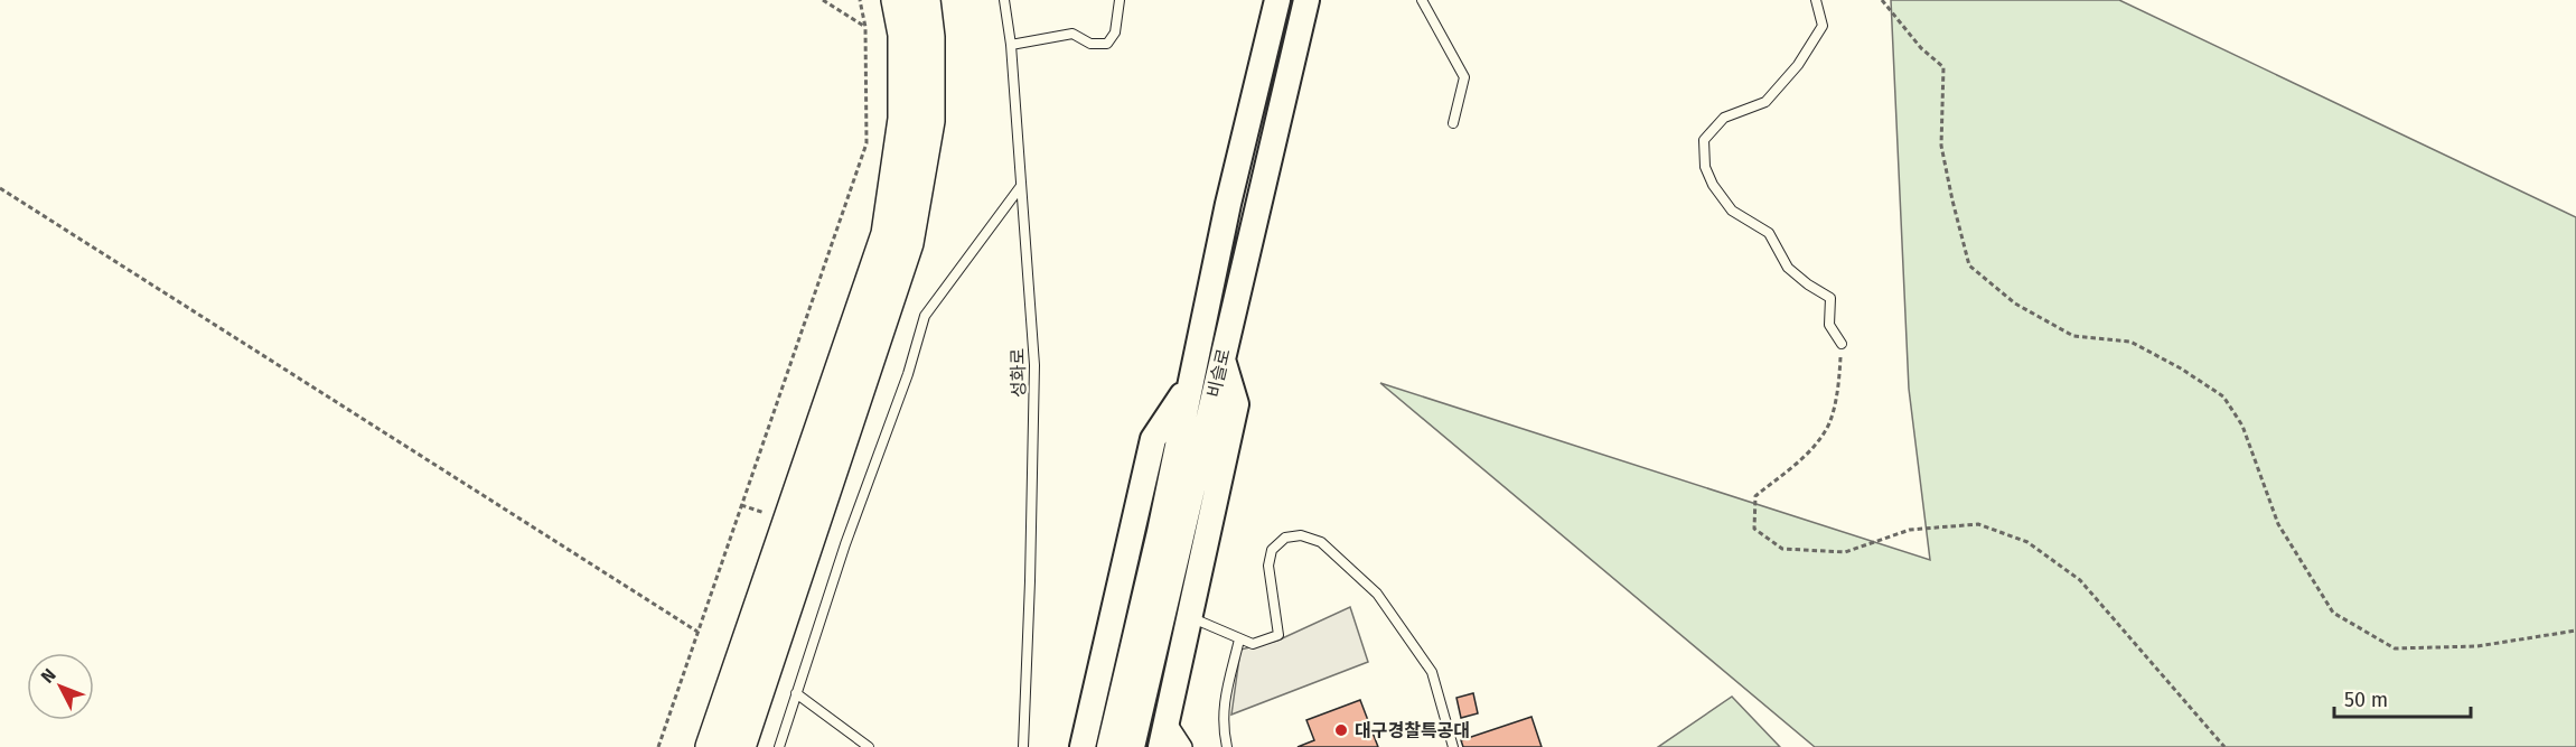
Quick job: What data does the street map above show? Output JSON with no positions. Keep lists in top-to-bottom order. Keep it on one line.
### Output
{"streets":{"main road":["비슬로"],"lane":["성화로"]},"places":["대구경찰특공대"],"scale_bar":"50 m","north":"top left"}
